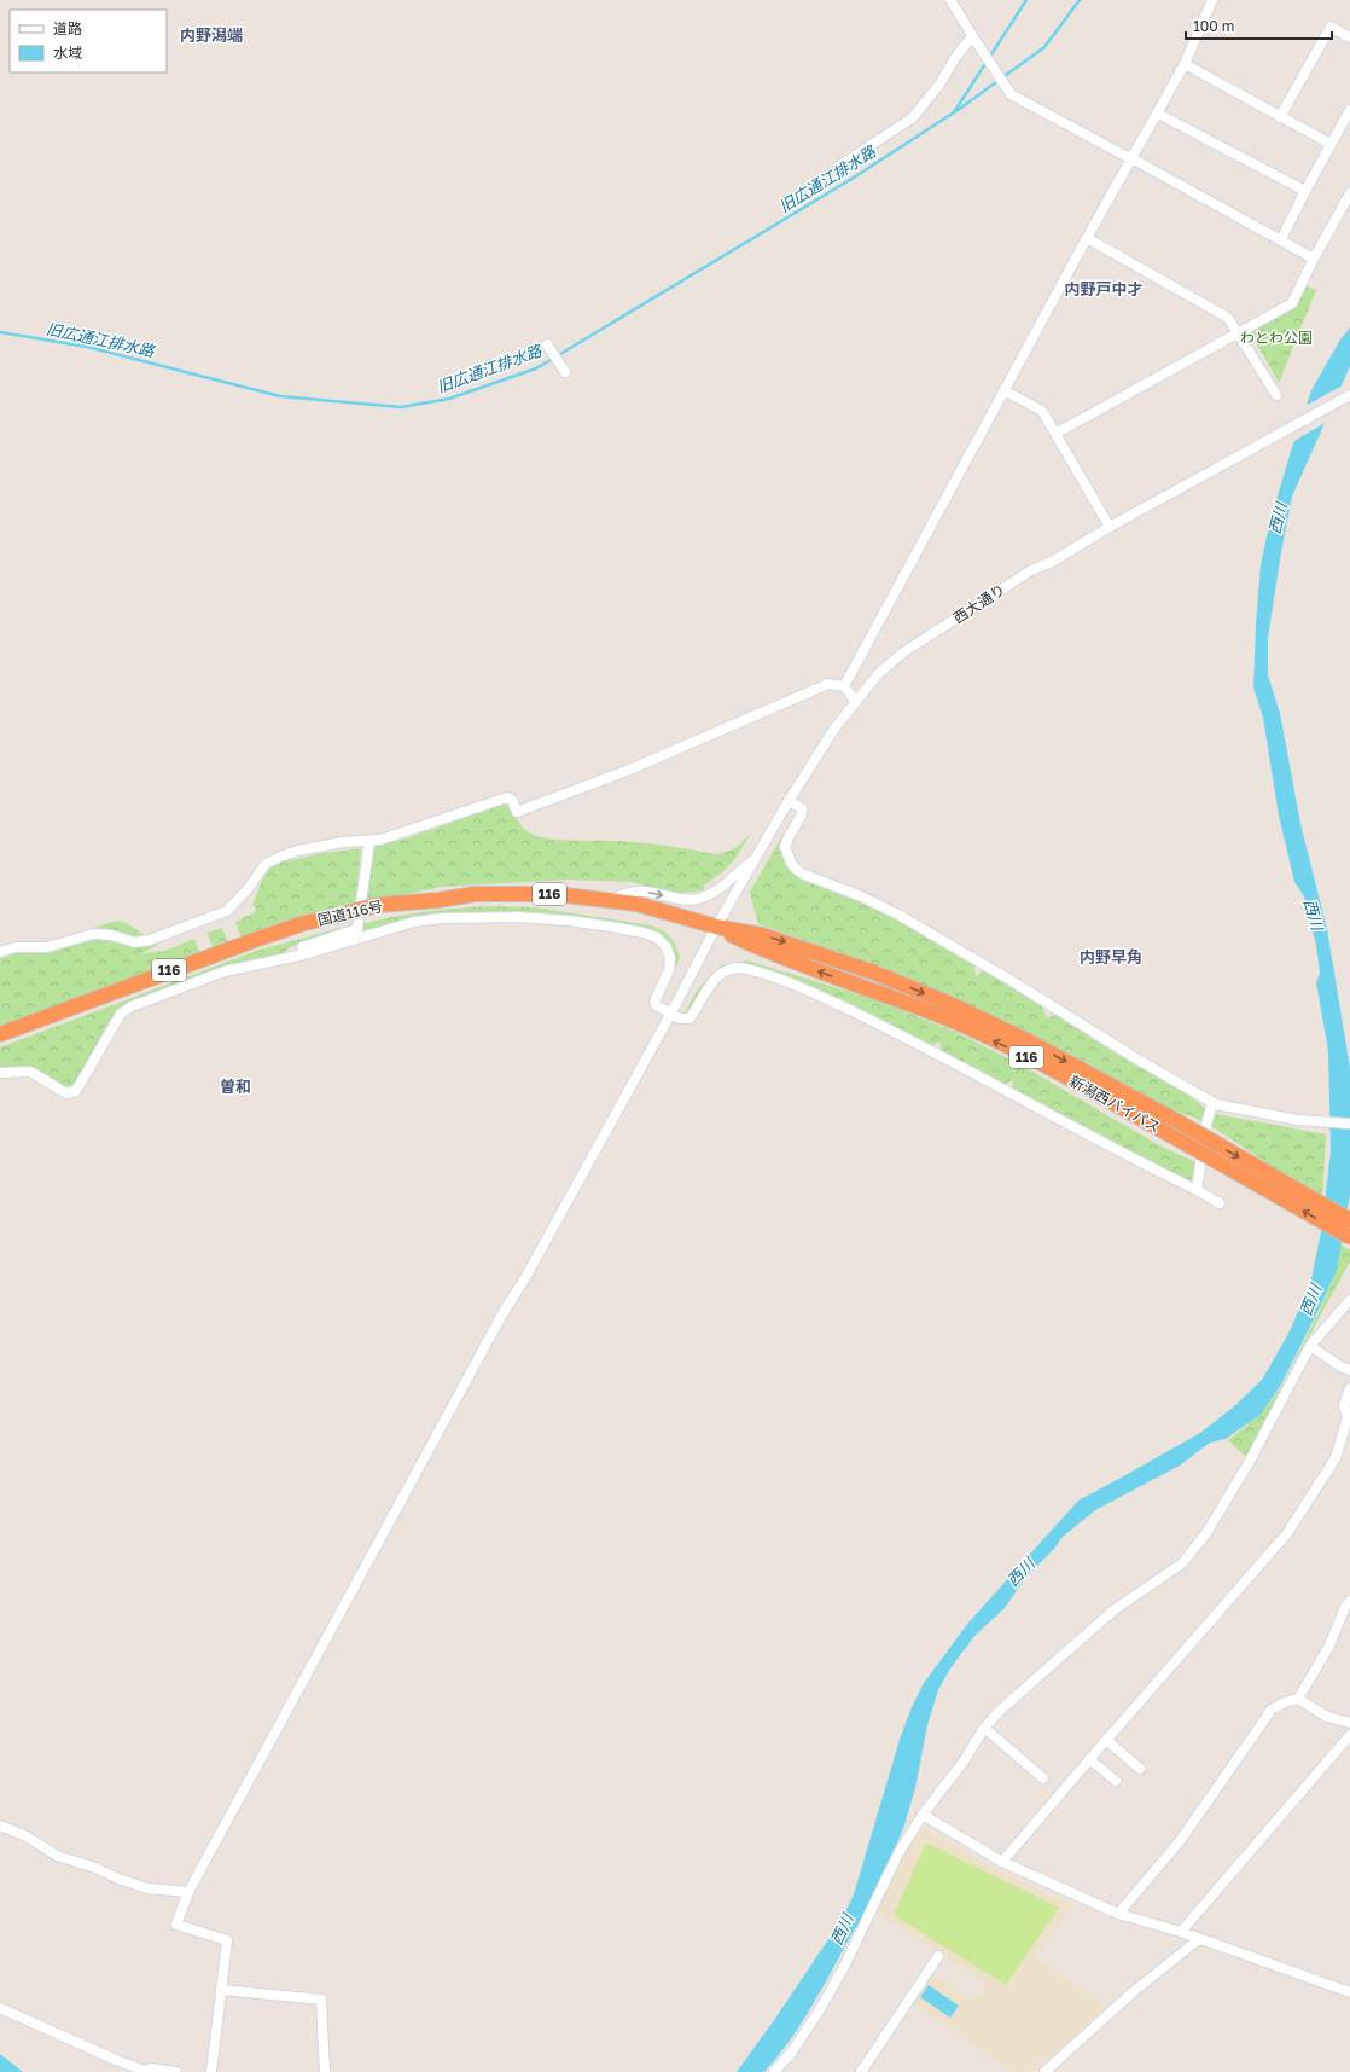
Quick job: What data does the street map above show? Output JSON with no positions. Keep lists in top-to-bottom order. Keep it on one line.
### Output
{"streets":{"highway":["116","国道116号","新潟西バイパス"],"street":["西大通り"]},"crossings":[["西大通り","国道116号"],["西大通り","新潟西バイパス"],["国道116号","新潟西バイパス"]],"districts":["内野潟端","内野戸中才","内野早角","曽和"],"water":["旧広通江排水路","西川"],"parks":["わとわ公園"],"legend":["道路","水域"],"scale_bar":"100 m"}
